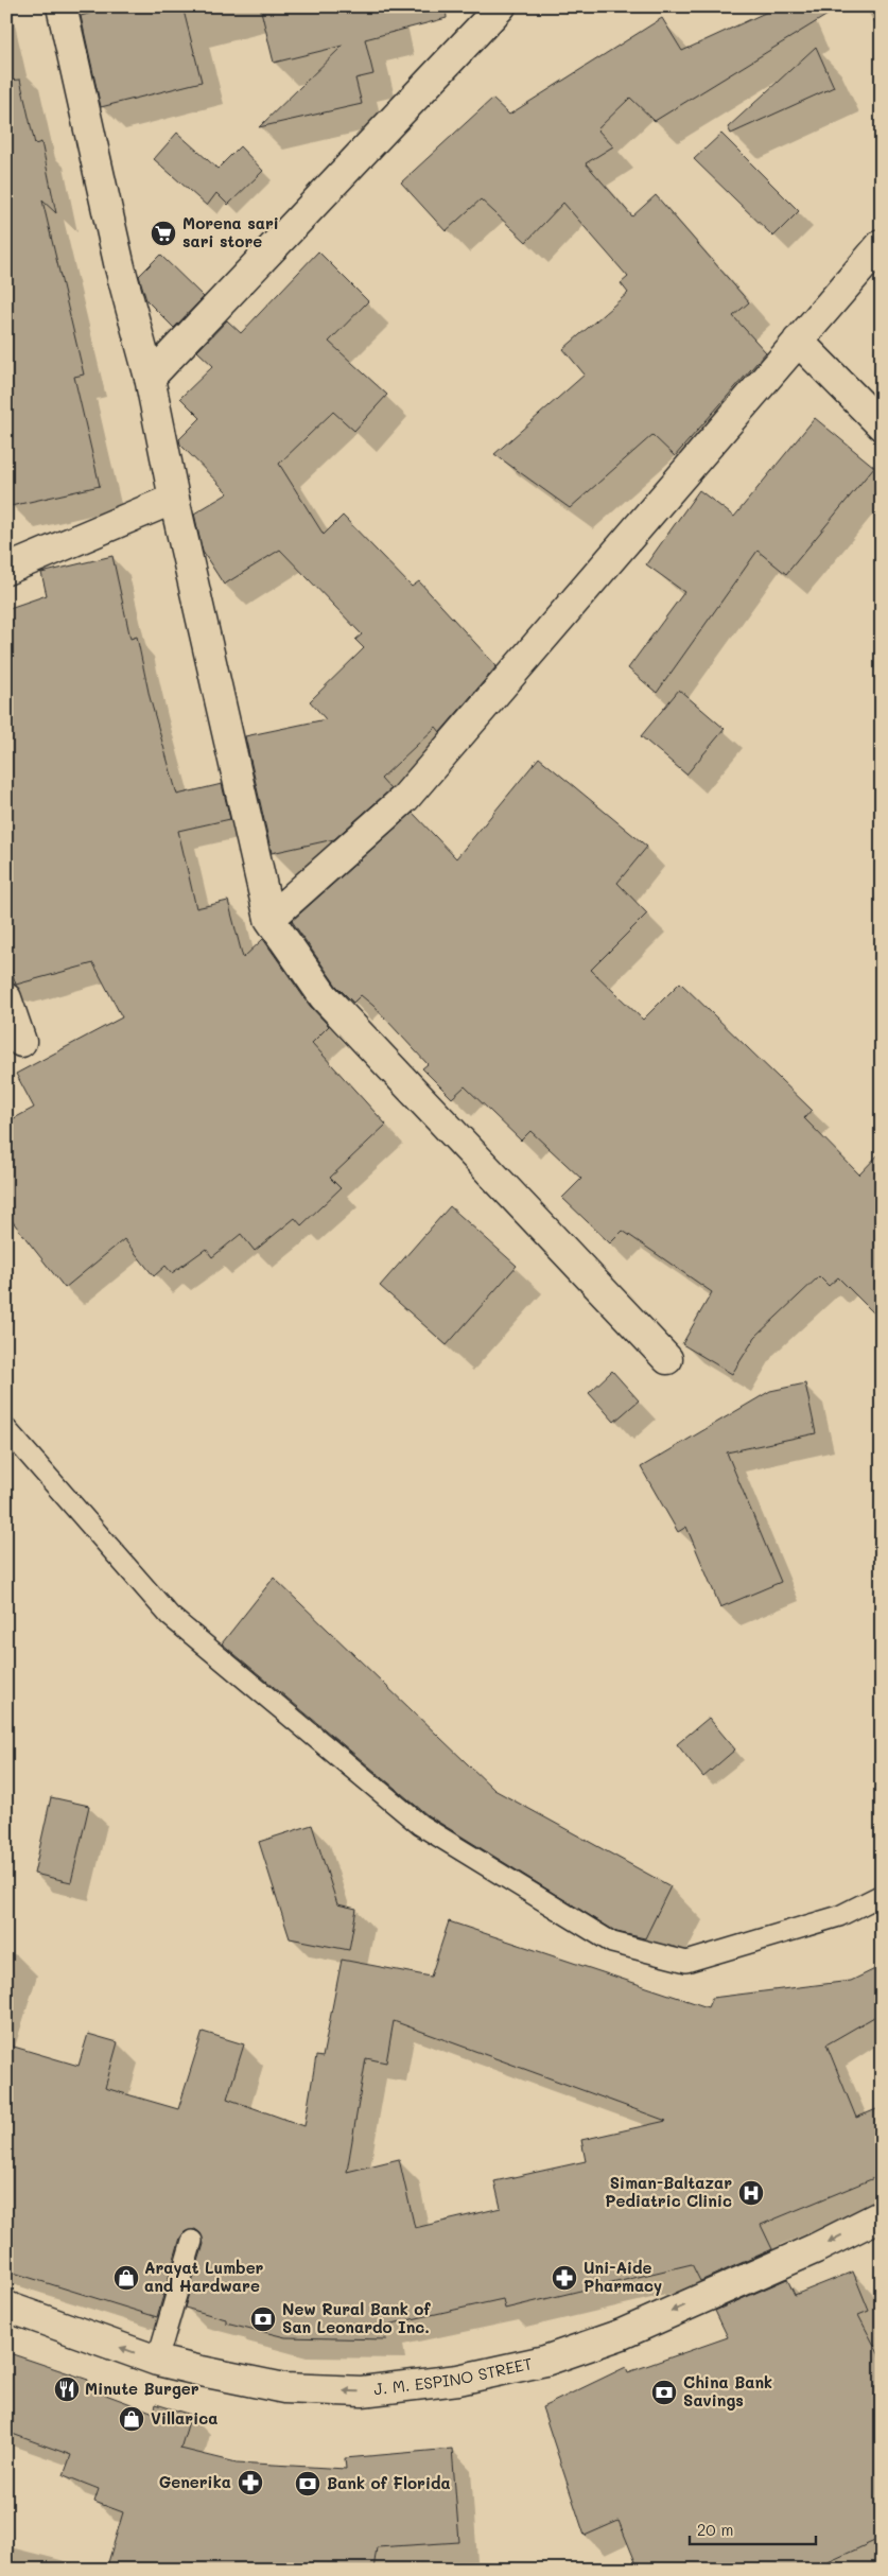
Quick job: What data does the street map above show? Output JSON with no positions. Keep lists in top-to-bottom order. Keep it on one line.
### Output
{"streets":{"street":["J. M. ESPINO STREET"]},"one_way":["J. M. ESPINO STREET"],"places":{"supermarket":["Morena sari sari store"],"hospital":["Siman-Baltazar Pediatric Clinic"],"shop":["Arayat Lumber and Hardware","Villarica"],"pharmacy":["Uni-Aide Pharmacy","Generika"],"bank":["New Rural Bank of San Leonardo Inc.","China Bank Savings","Bank of Florida"],"restaurant":["Minute Burger"]},"scale_bar":"20 m"}
